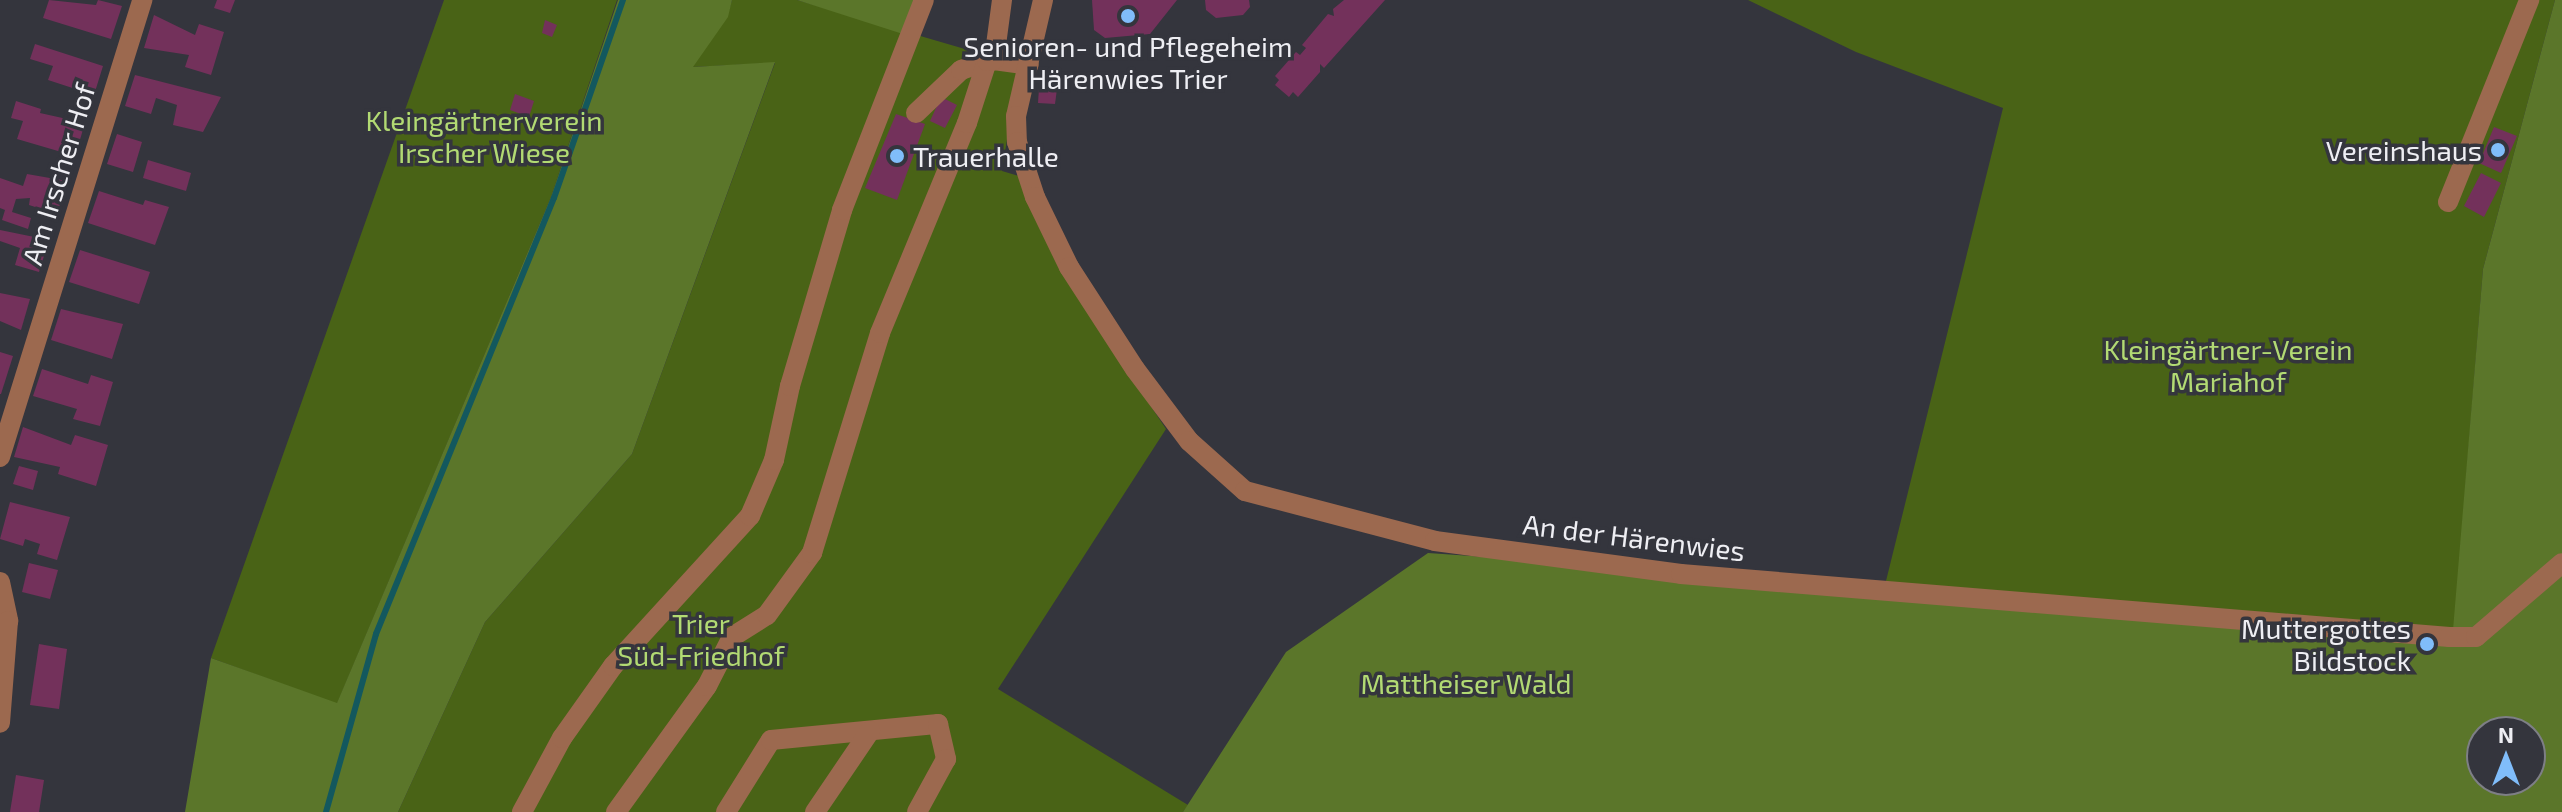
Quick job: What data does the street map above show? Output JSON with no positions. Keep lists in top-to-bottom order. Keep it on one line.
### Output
{"streets":{"street":["Am Irscher Hof","An der Härenwies"]},"parks":["Kleingärtnerverein Irscher Wiese","Kleingärtner-Verein Mariahof","Trier Süd-Friedhof","Mattheiser Wald"],"places":["Senioren- und Pflegeheim Härenwies Trier","Vereinshaus","Trauerhalle","Muttergottes Bildstock"],"north":"top"}
